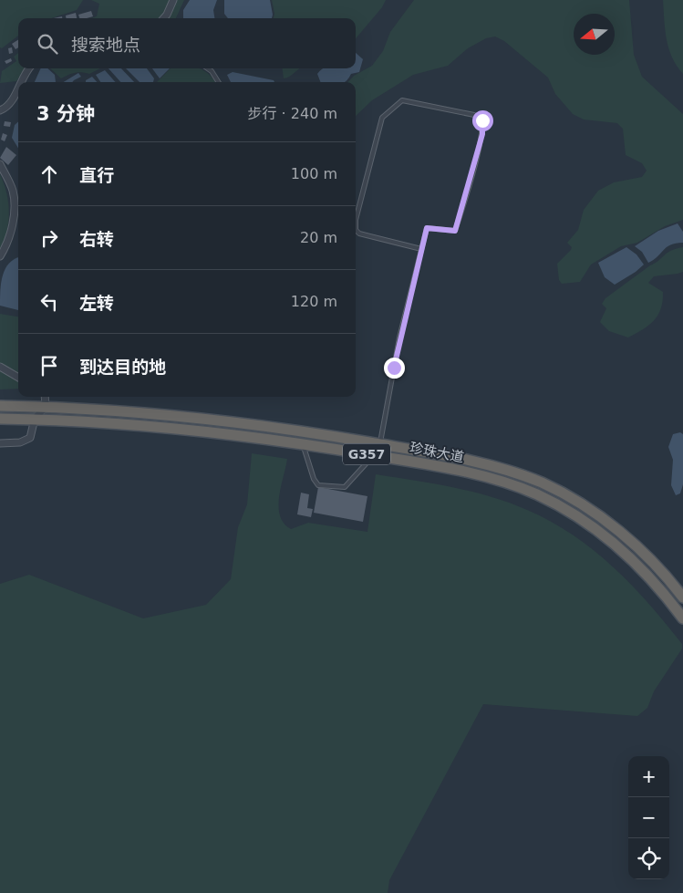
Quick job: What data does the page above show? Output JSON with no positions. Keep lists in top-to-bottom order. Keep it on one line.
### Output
{"streets":{"highway":["珍珠大道","G357"]},"north":"left","page":{"search":"搜索地点","heading":["3 分钟","步行 · 240 m"],"list":[["直行","100 m"],["右转","20 m"],["左转","120 m"],"到达目的地"],"map_buttons":["+","−"]}}
